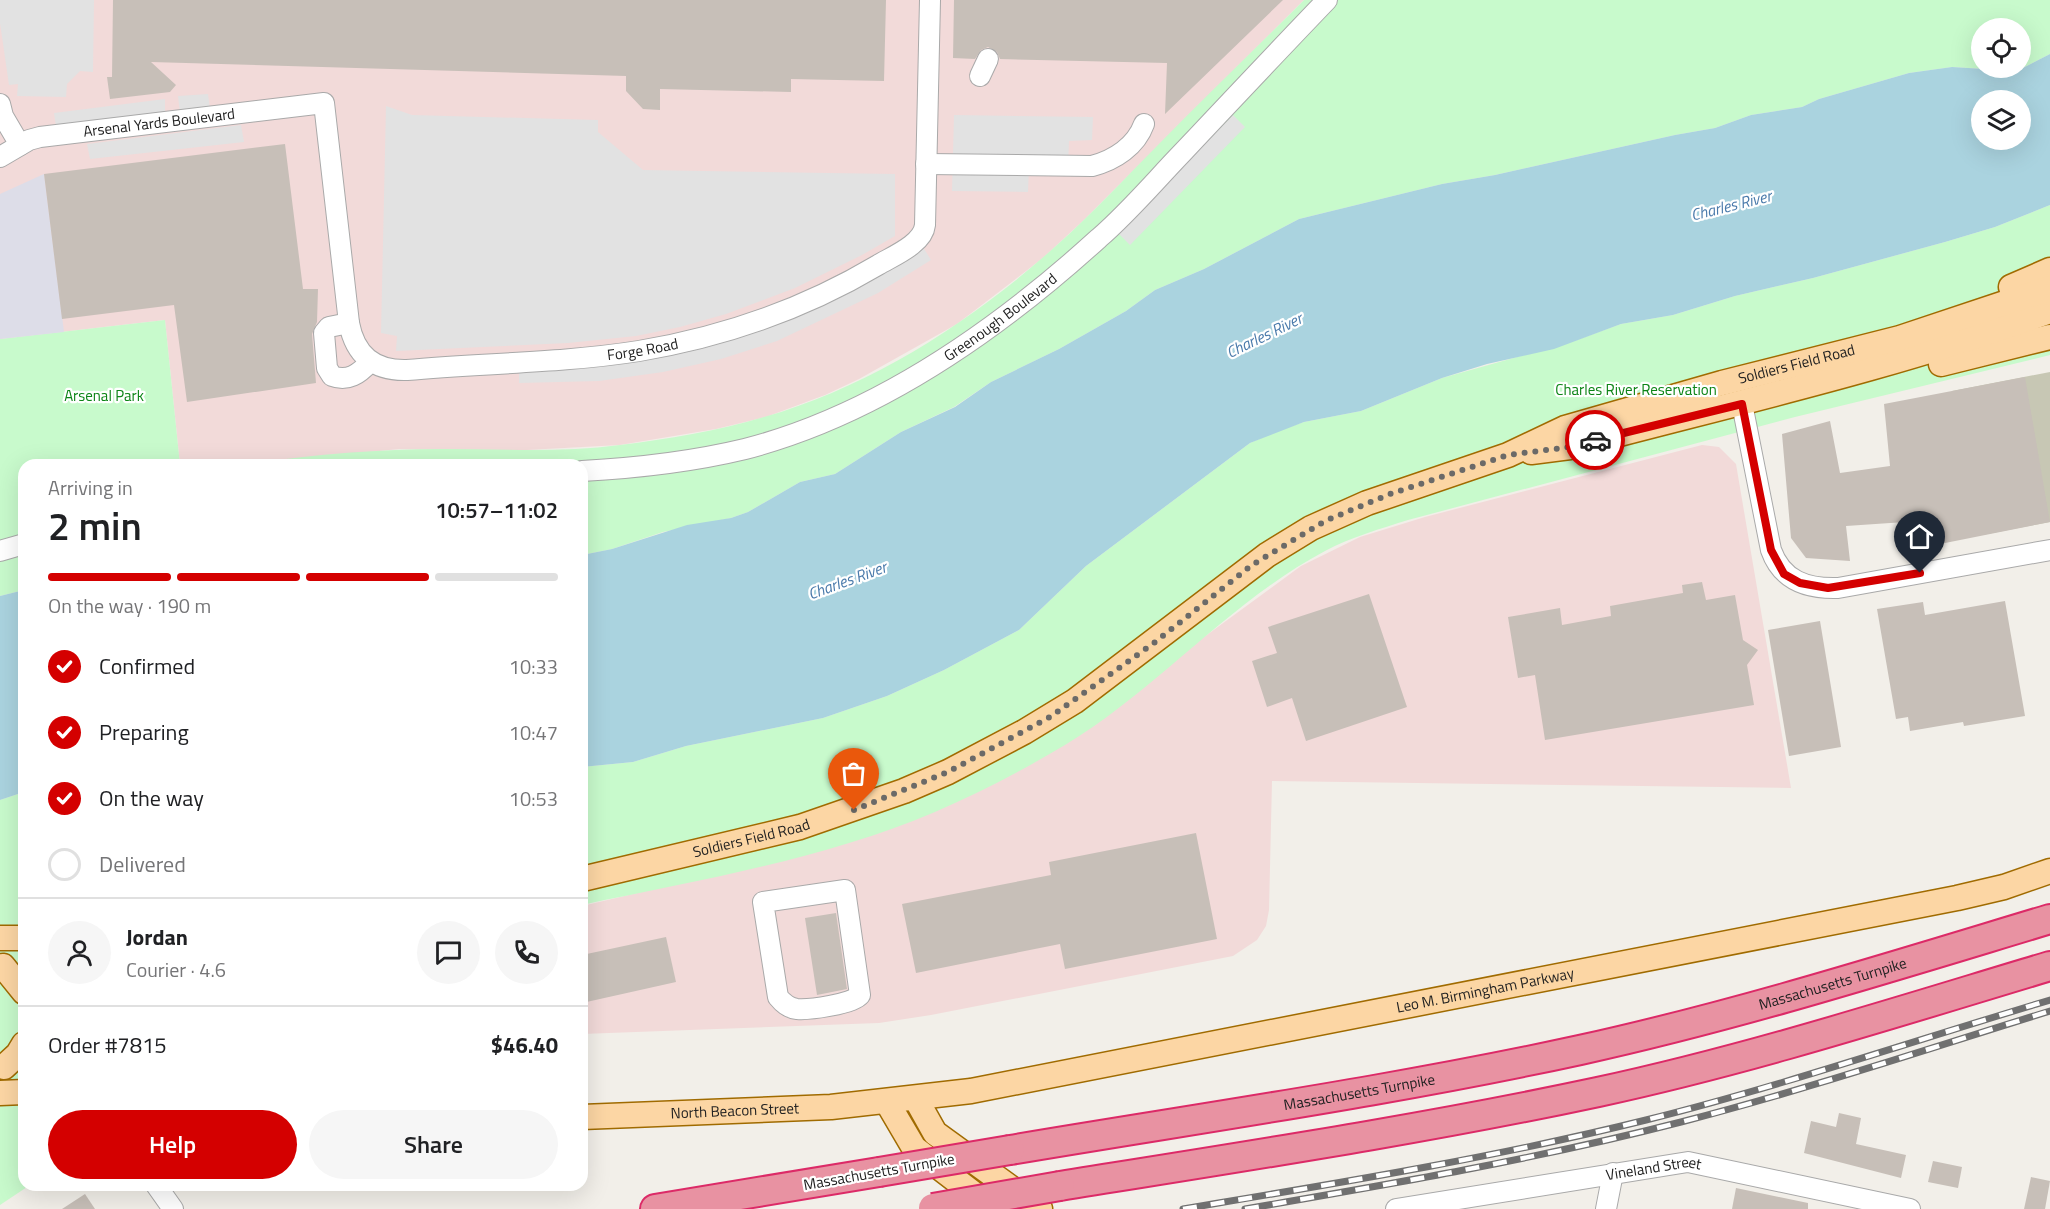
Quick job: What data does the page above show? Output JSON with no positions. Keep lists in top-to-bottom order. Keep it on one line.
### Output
{"streets":{"highway":["Massachusetts Turnpike"],"main road":["Soldiers Field Road","Leo M. Birmingham Parkway","North Beacon Street"],"street":["Arsenal Yards Boulevard","Greenough Boulevard","Forge Road","Vineland Street"]},"crossings":[["Leo M. Birmingham Parkway","North Beacon Street"]],"water":["Charles River"],"parks":["Charles River Reservation","Arsenal Park"],"page":{"heading":["2 min","Arriving in","10:57–11:02"],"panel":["Jordan","Courier · 4.6","Order #7815","$46.40"],"bar":"On the way · 190 m","list":[["Confirmed","10:33"],["Preparing","10:47"],["On the way","10:53"],"Delivered"],"buttons":["Help","Share"]}}
